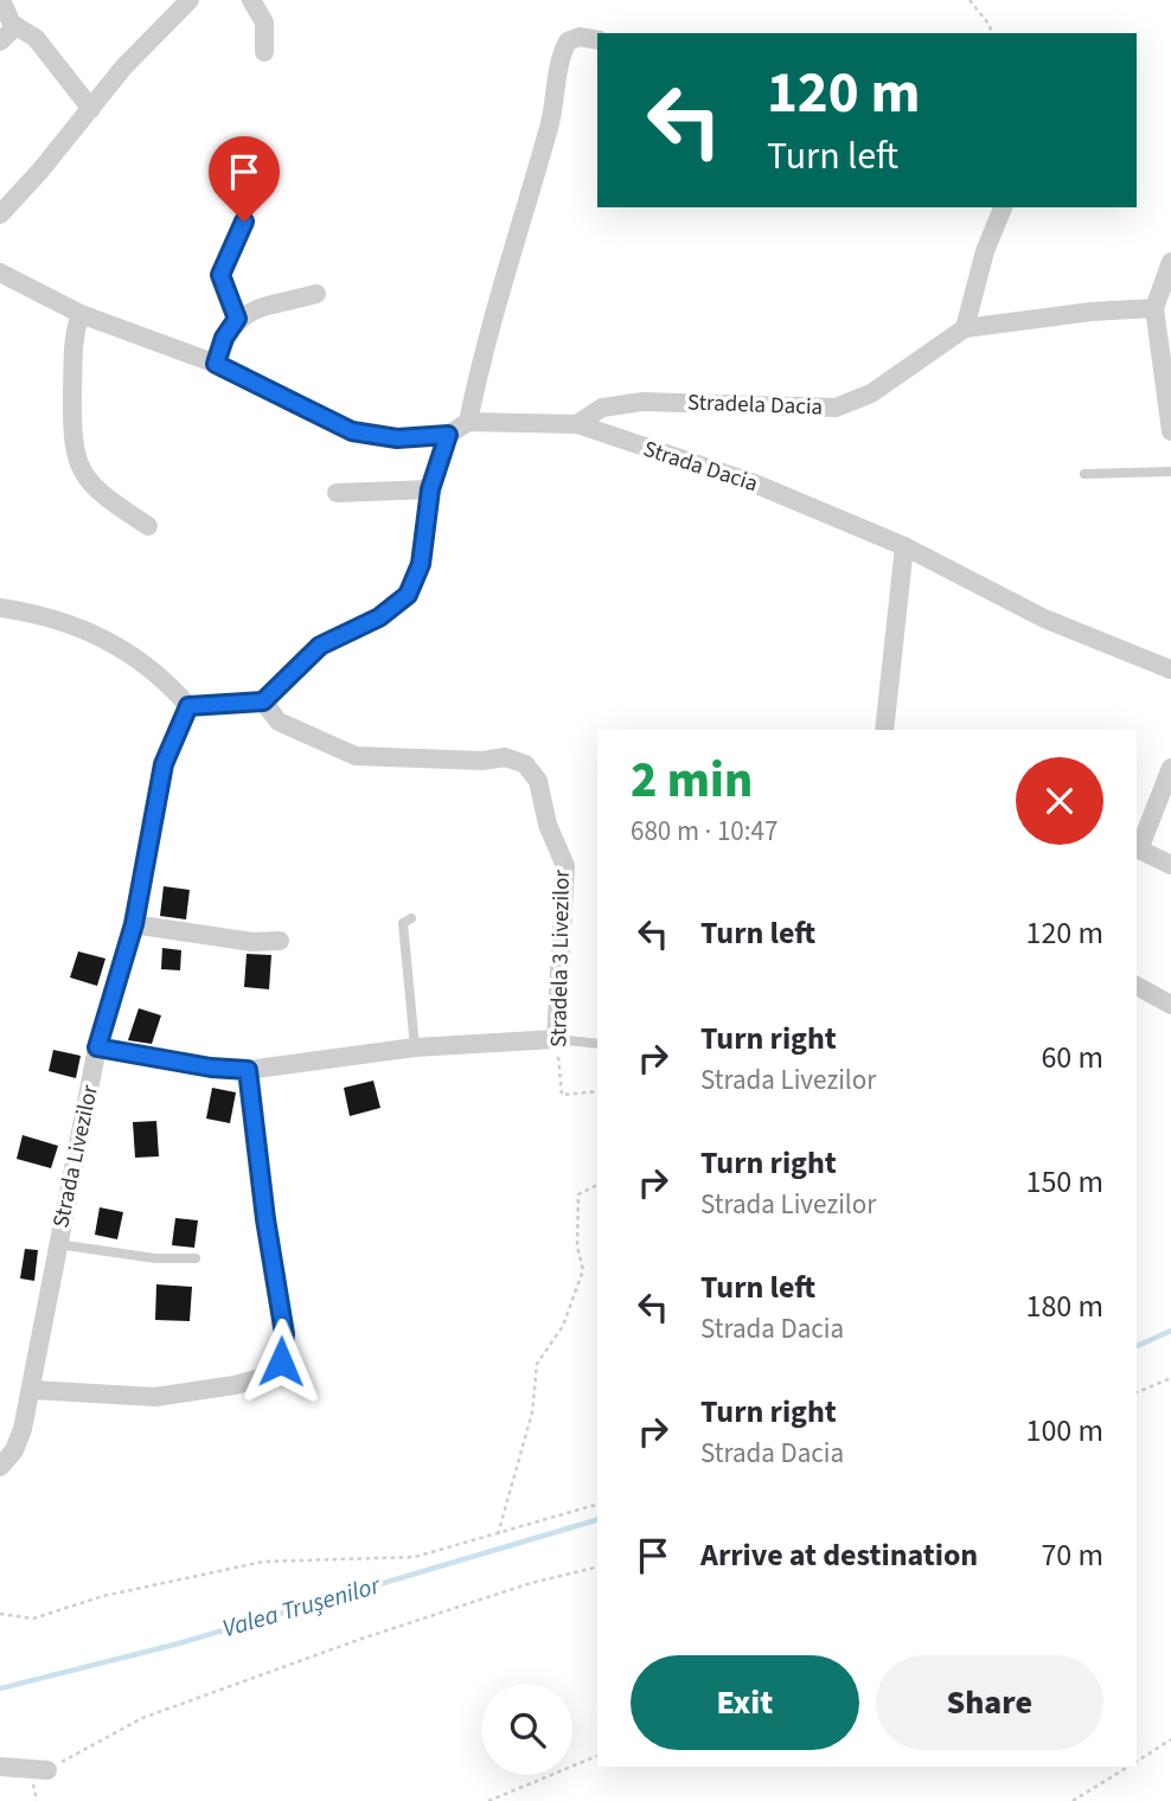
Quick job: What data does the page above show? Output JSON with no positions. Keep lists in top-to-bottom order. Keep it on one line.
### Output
{"streets":{"street":["Stradela Dacia","Strada Dacia","Stradela 3 Livezilor","Strada Livezilor"]},"crossings":[["Stradela Dacia","Strada Dacia"]],"water":["Valea Trușenilor"],"page":{"turn":["120 m","Turn left"],"heading":["2 min","680 m · 10:47"],"list":[{"name":"Turn left","value":"120 m"},{"name":"Turn right","note":"Strada Livezilor","value":"60 m"},{"name":"Turn right","note":"Strada Livezilor","value":"150 m"},{"name":"Turn left","note":"Strada Dacia","value":"180 m"},{"name":"Turn right","note":"Strada Dacia","value":"100 m"},{"name":"Arrive at destination","value":"70 m"}],"buttons":["Exit","Share"]}}
